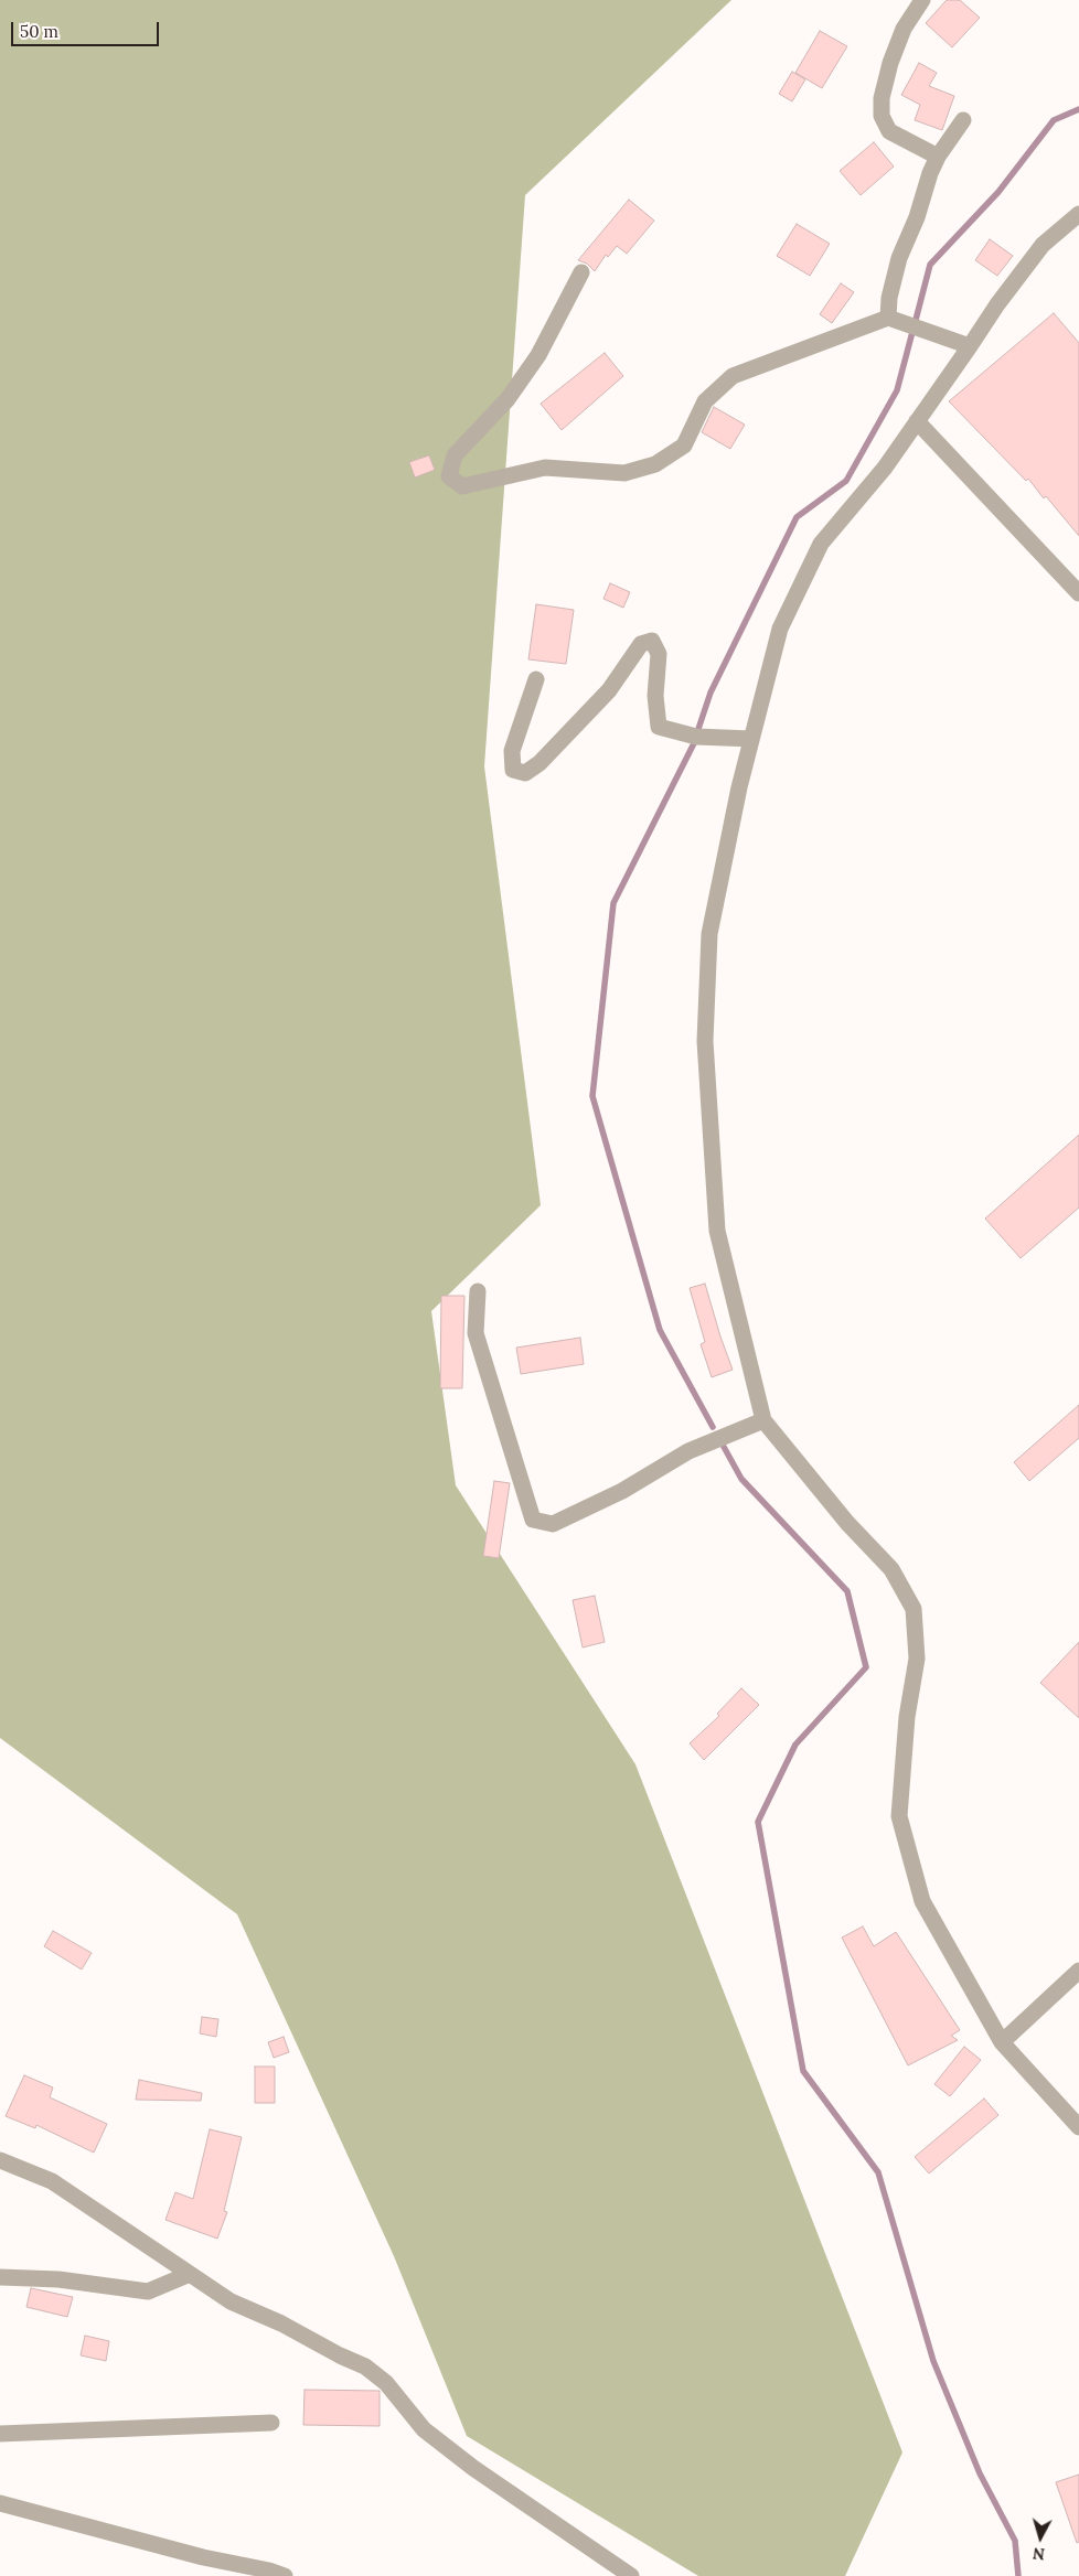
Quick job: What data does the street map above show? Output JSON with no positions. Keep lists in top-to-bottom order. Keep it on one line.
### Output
{"scale_bar":"50 m","north":"bottom"}
